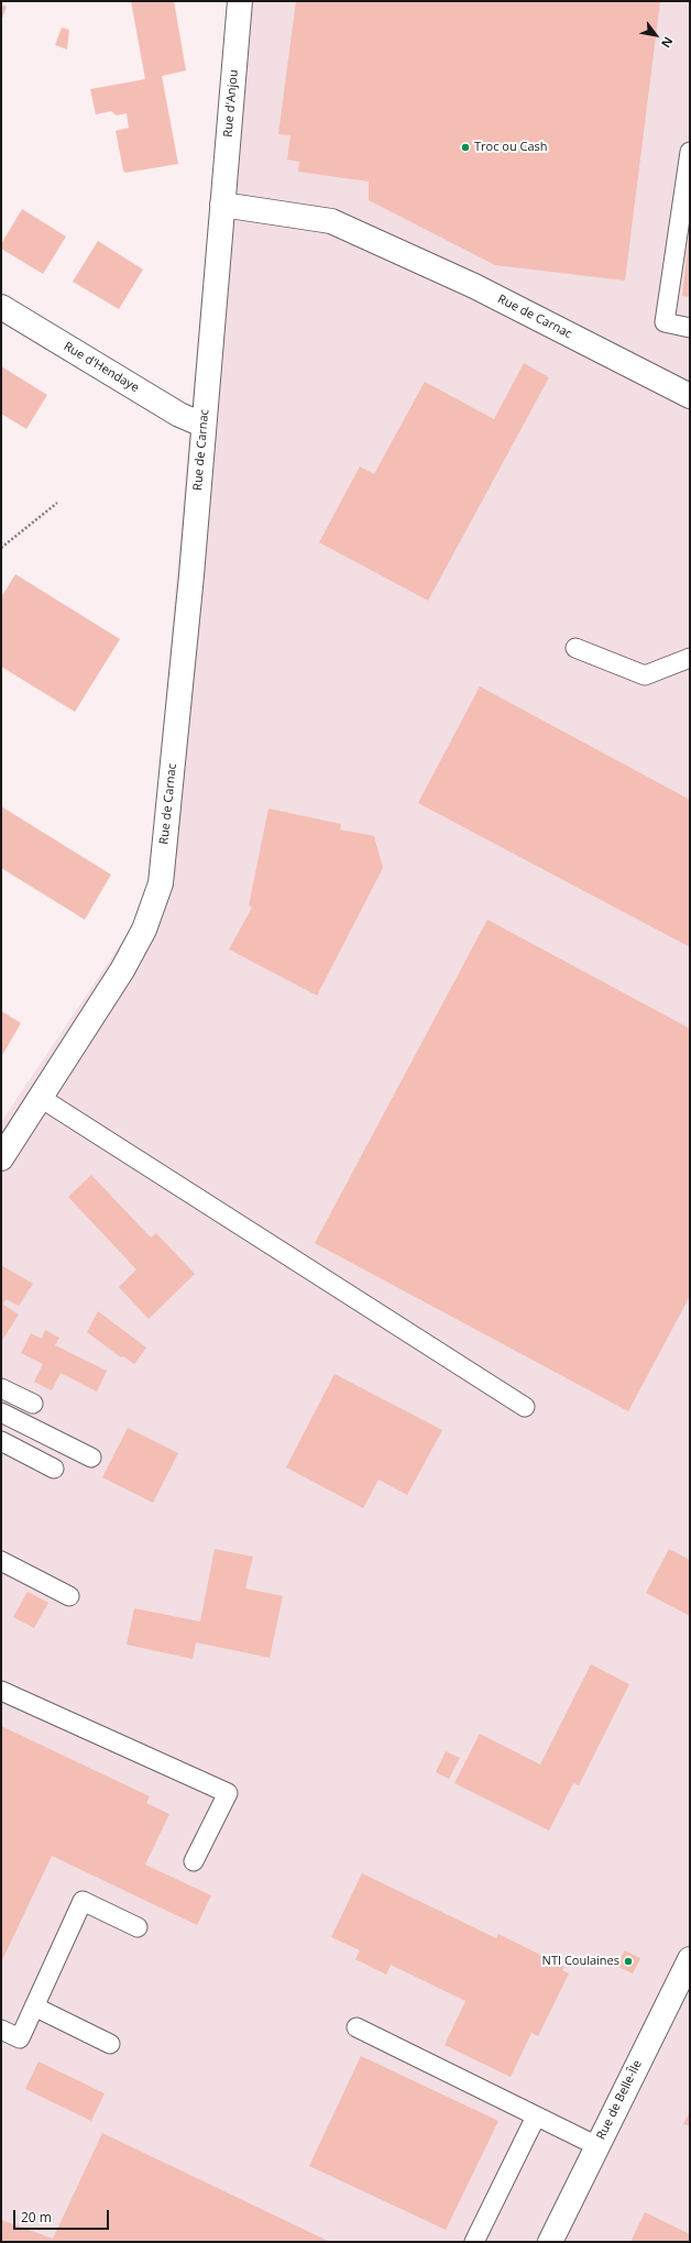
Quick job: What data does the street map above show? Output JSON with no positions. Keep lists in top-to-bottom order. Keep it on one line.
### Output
{"streets":{"street":["Rue d'Anjou","Rue de Carnac","Rue d'Hendaye","Rue de Belle-Île"]},"crossings":[["Rue d'Anjou","Rue de Carnac"],["Rue de Carnac","Rue d'Hendaye"]],"places":["Troc ou Cash","NTI Coulaines"],"scale_bar":"20 m","north":"bottom right"}
